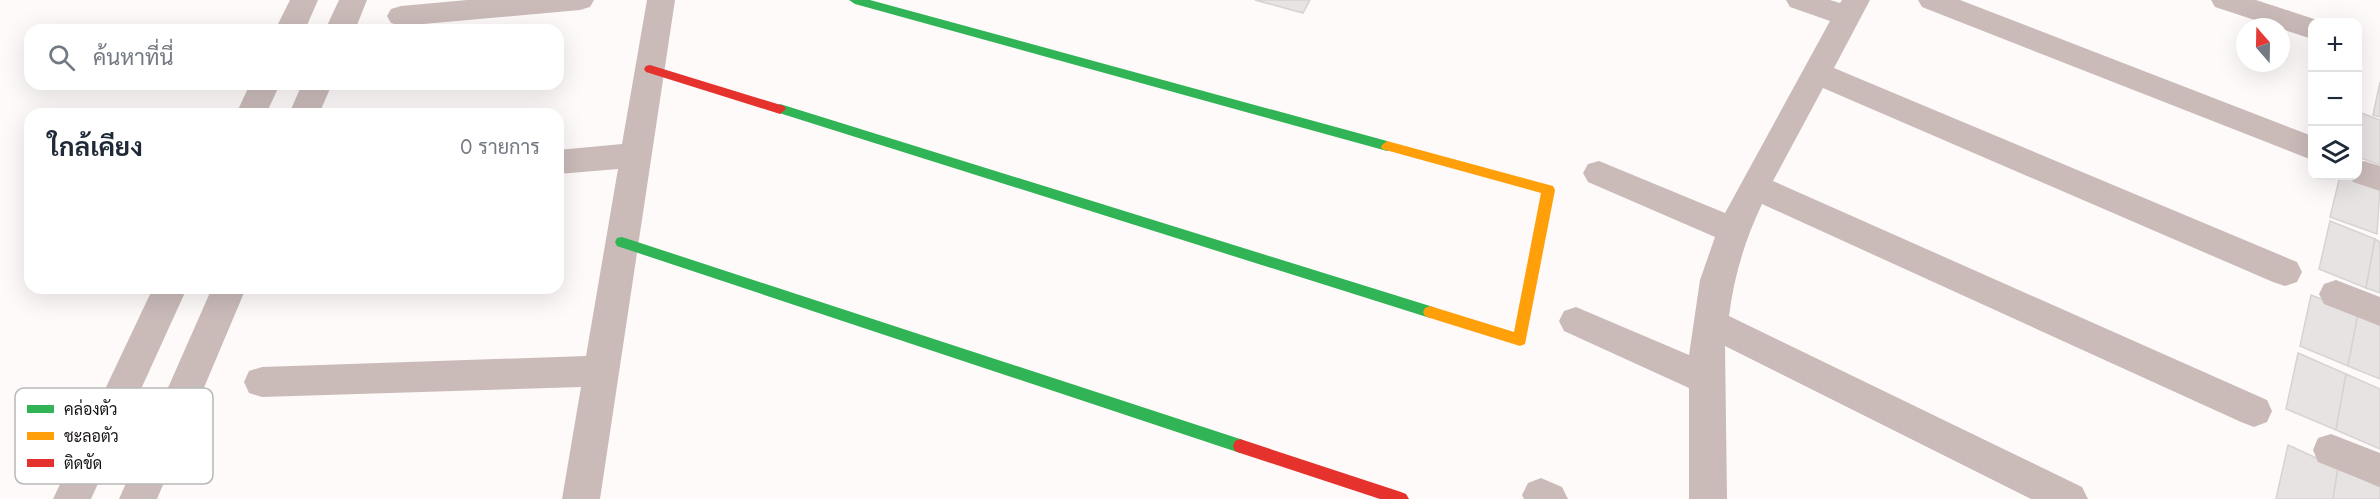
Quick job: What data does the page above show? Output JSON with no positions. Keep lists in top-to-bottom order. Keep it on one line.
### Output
{"legend":["คล่องตัว","ชะลอตัว","ติดขัด"],"north":"top","page":{"map_buttons":["+","−"],"search":"ค้นหาที่นี่","heading":["ใกล้เคียง","0 รายการ"]}}
